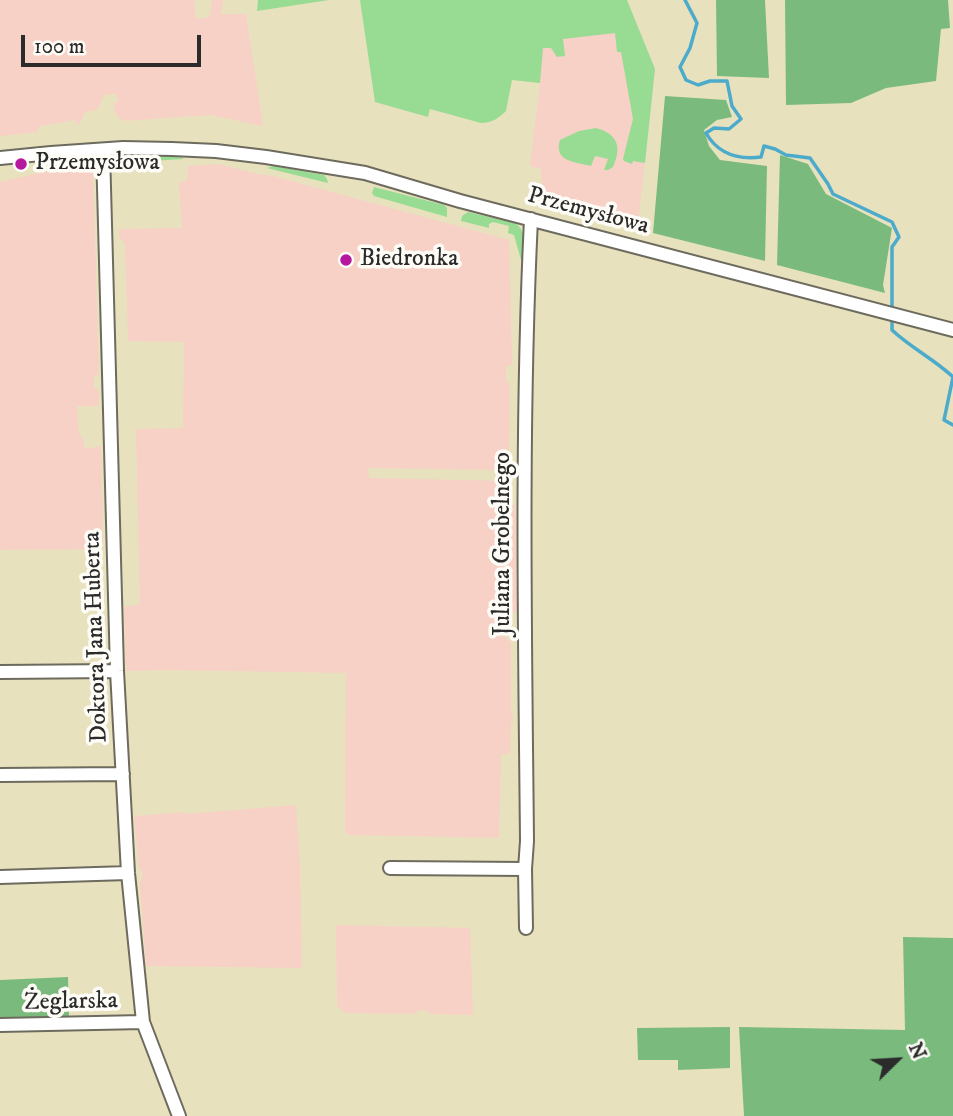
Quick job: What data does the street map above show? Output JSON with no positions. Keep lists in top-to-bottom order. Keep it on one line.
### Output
{"streets":{"street":["Przemysłowa","Juliana Grobelnego","Doktora Jana Huberta","Żeglarska"]},"crossings":[["Przemysłowa","Juliana Grobelnego"],["Przemysłowa","Doktora Jana Huberta"],["Doktora Jana Huberta","Żeglarska"]],"places":["Przemysłowa","Biedronka"],"scale_bar":"100 m","north":"top right"}
